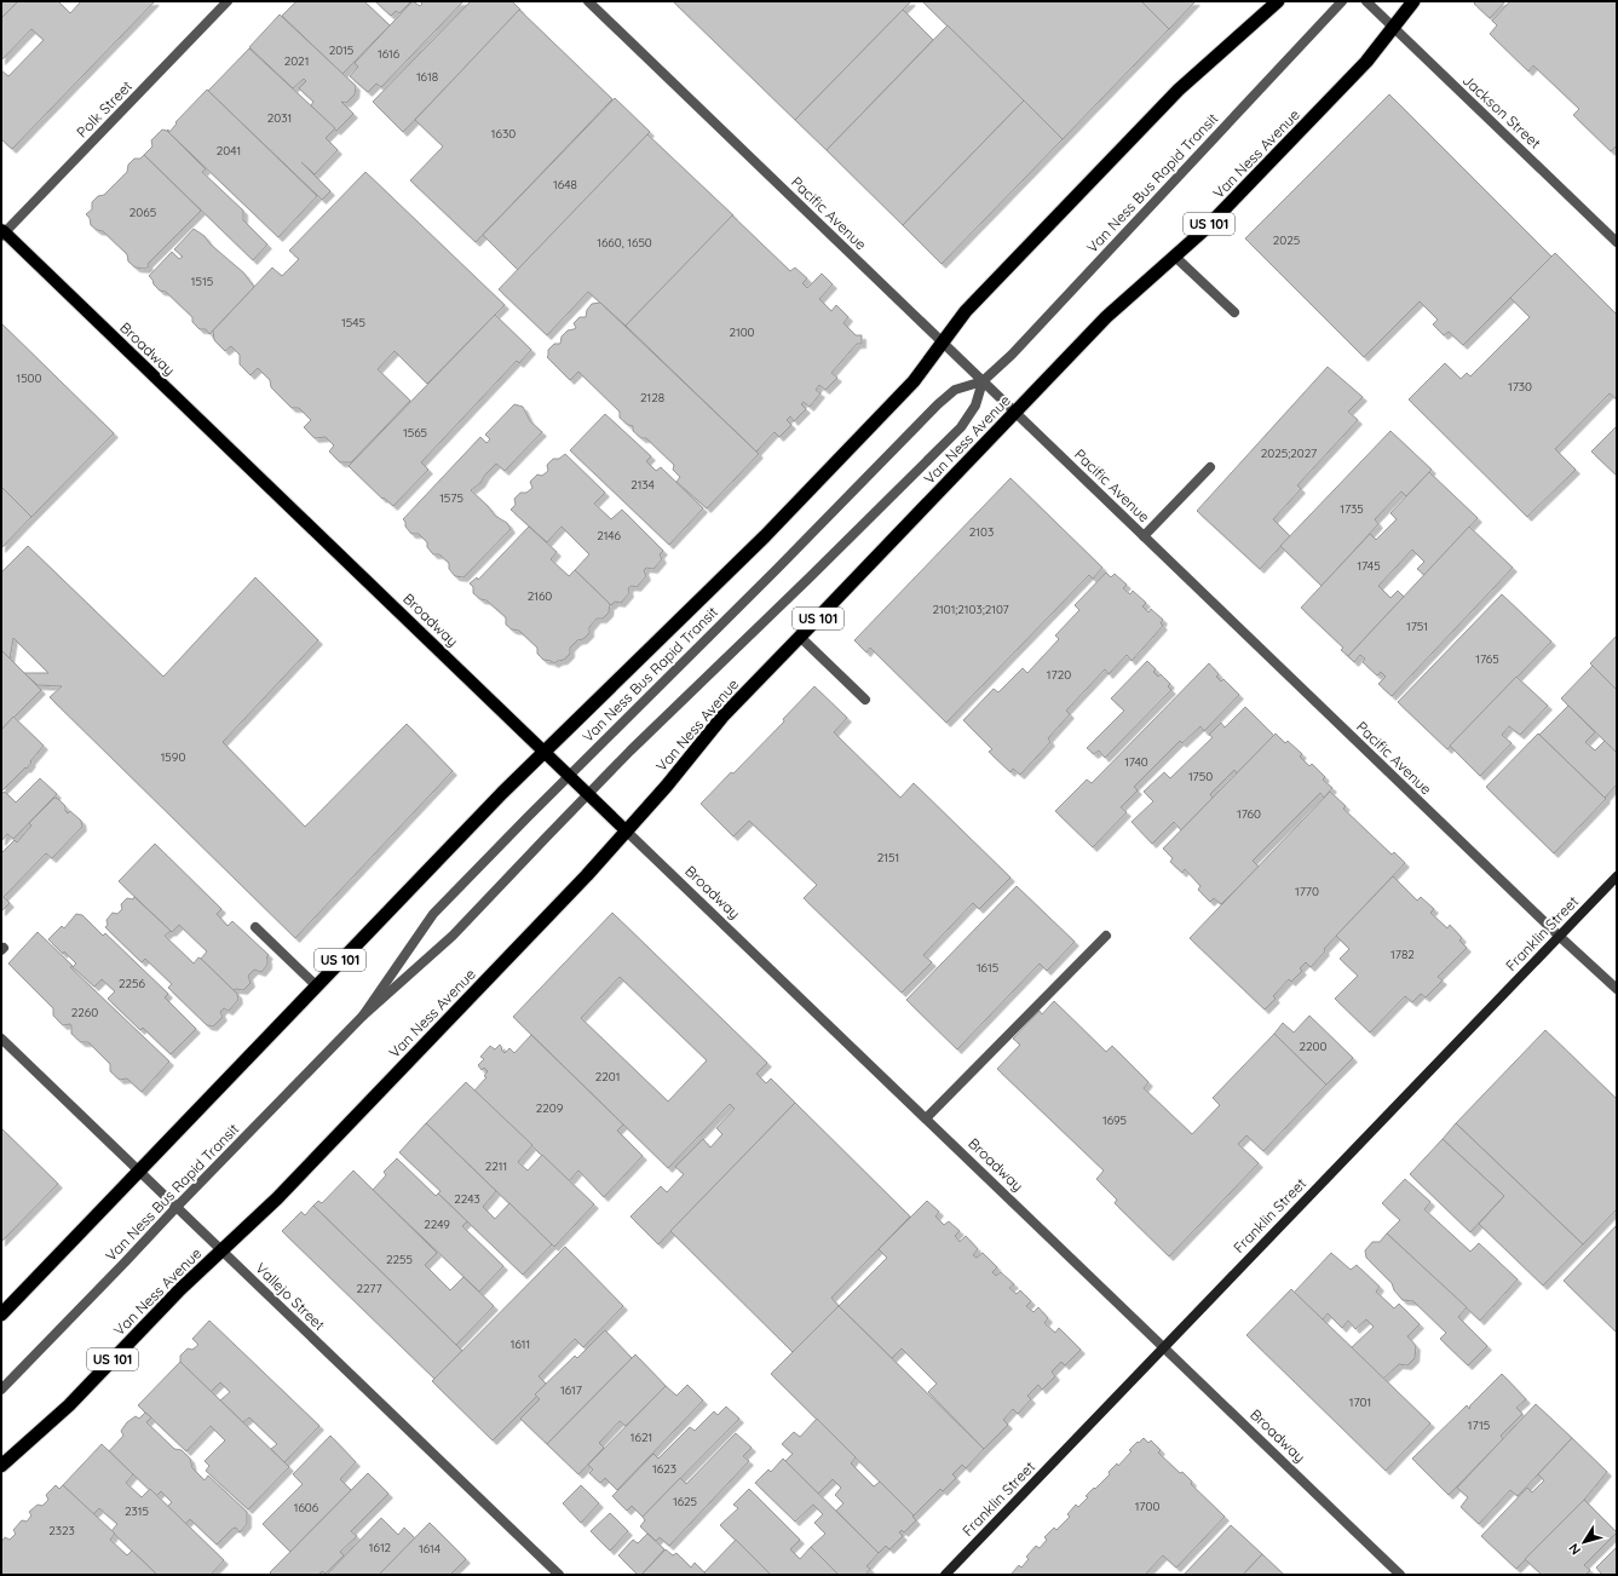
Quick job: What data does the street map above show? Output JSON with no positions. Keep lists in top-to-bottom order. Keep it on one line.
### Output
{"streets":{"highway":["Van Ness Avenue","US 101"],"main road":["Broadway","Franklin Street"],"street":["Polk Street","Jackson Street","Van Ness Bus Rapid Transit","Pacific Avenue","Vallejo Street"]},"crossings":[["Polk Street","Broadway"],["Jackson Street","Van Ness Avenue"],["Van Ness Avenue","Pacific Avenue"],["Van Ness Avenue","Broadway"],["Van Ness Avenue","Vallejo Street"],["Van Ness Bus Rapid Transit","Pacific Avenue"],["Van Ness Bus Rapid Transit","Broadway"],["Van Ness Bus Rapid Transit","Vallejo Street"],["Pacific Avenue","US 101"],["Pacific Avenue","Franklin Street"],["US 101","Broadway"],["US 101","Vallejo Street"],["Broadway","Franklin Street"]],"house_numbers":["2015","1616","2021","1618","2031","1630","2041","1648","2065","2025","1660, 1650","1515","1545","2100","1500","1730","2128","1565","2025;2027","2134","1575","1735","2103","2146","1745","2160","2101;2103;2107","1751","1765","1720","1590","1740","1750","1760","2151","1770","1782","1615","2256","2260","2200","2201","2209","1695","2211","2243","2249","2255","2277","1611","1617","1701","1715","1621","1623","1625","1700","1606","2315","2323","1612","1614"],"north":"bottom left"}
